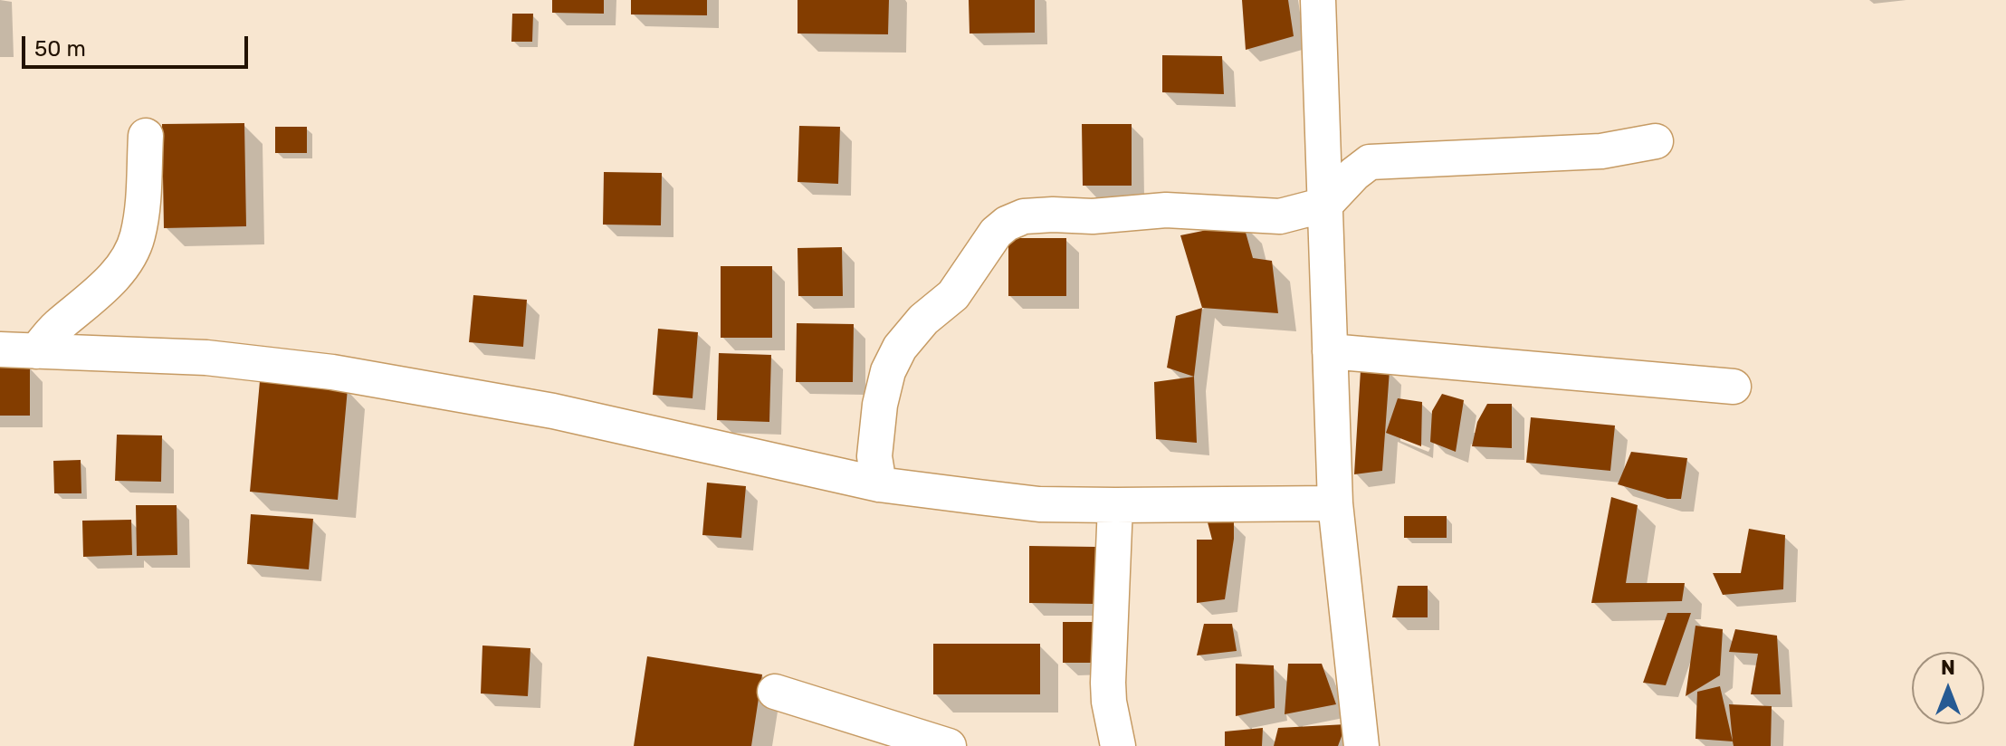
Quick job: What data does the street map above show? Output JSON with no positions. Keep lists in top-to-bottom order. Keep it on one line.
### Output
{"scale_bar":"50 m","north":"top"}
